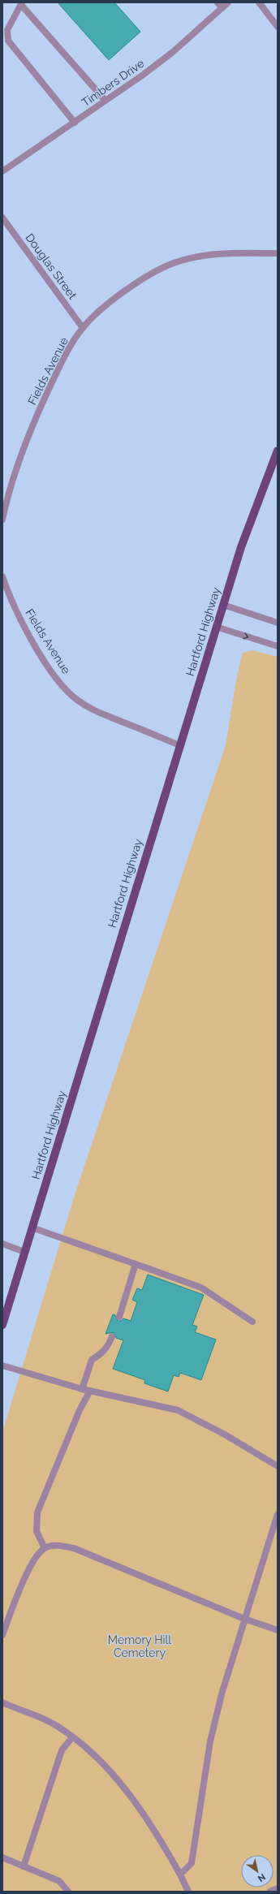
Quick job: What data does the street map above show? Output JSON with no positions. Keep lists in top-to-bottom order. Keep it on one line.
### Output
{"streets":{"main road":["Hartford Highway"],"street":["Timbers Drive","Douglas Street","Fields Avenue"]},"crossings":[["Douglas Street","Fields Avenue"],["Fields Avenue","Hartford Highway"]],"parks":["Memory Hill Cemetery"],"north":"bottom right"}
